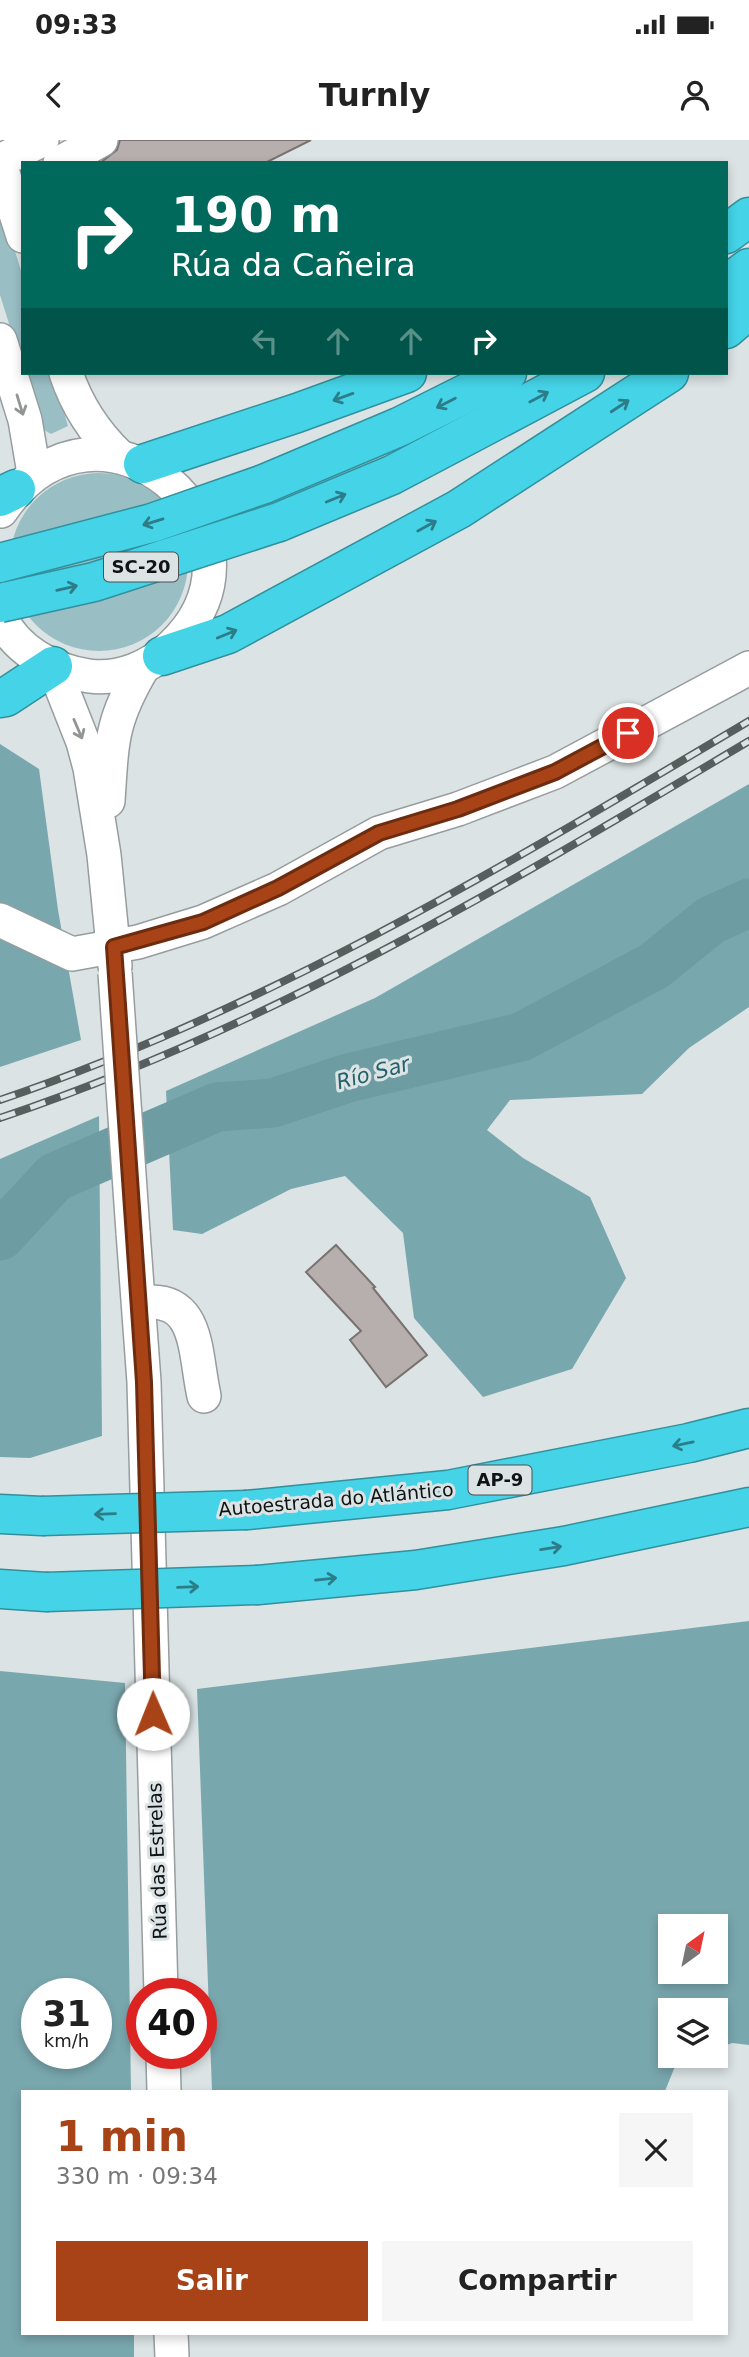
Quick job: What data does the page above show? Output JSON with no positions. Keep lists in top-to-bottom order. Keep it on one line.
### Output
{"streets":{"highway":["SC-20","AP-9","Autoestrada do Atlántico"],"street":["Rúa das Estrelas"]},"water":["Río Sar"],"north":"top right","page":{"status":"09:33","header":"Turnly","turn":["190 m","Rúa da Cañeira"],"speed":"31 km/h","limit":"40","heading":["1 min","330 m · 09:34"],"buttons":["Salir","Compartir"]}}
